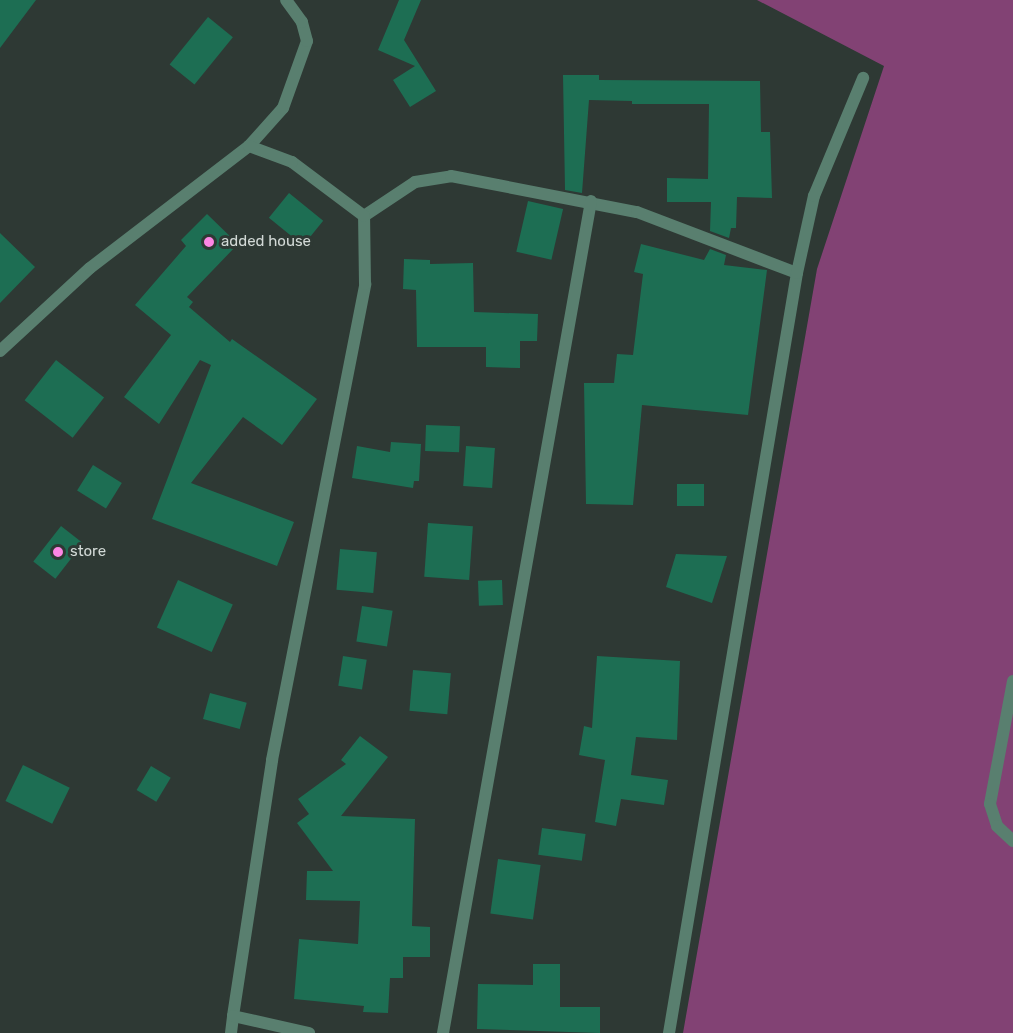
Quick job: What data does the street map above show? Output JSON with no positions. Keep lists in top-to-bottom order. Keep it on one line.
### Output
{"places":["added house","store"]}
